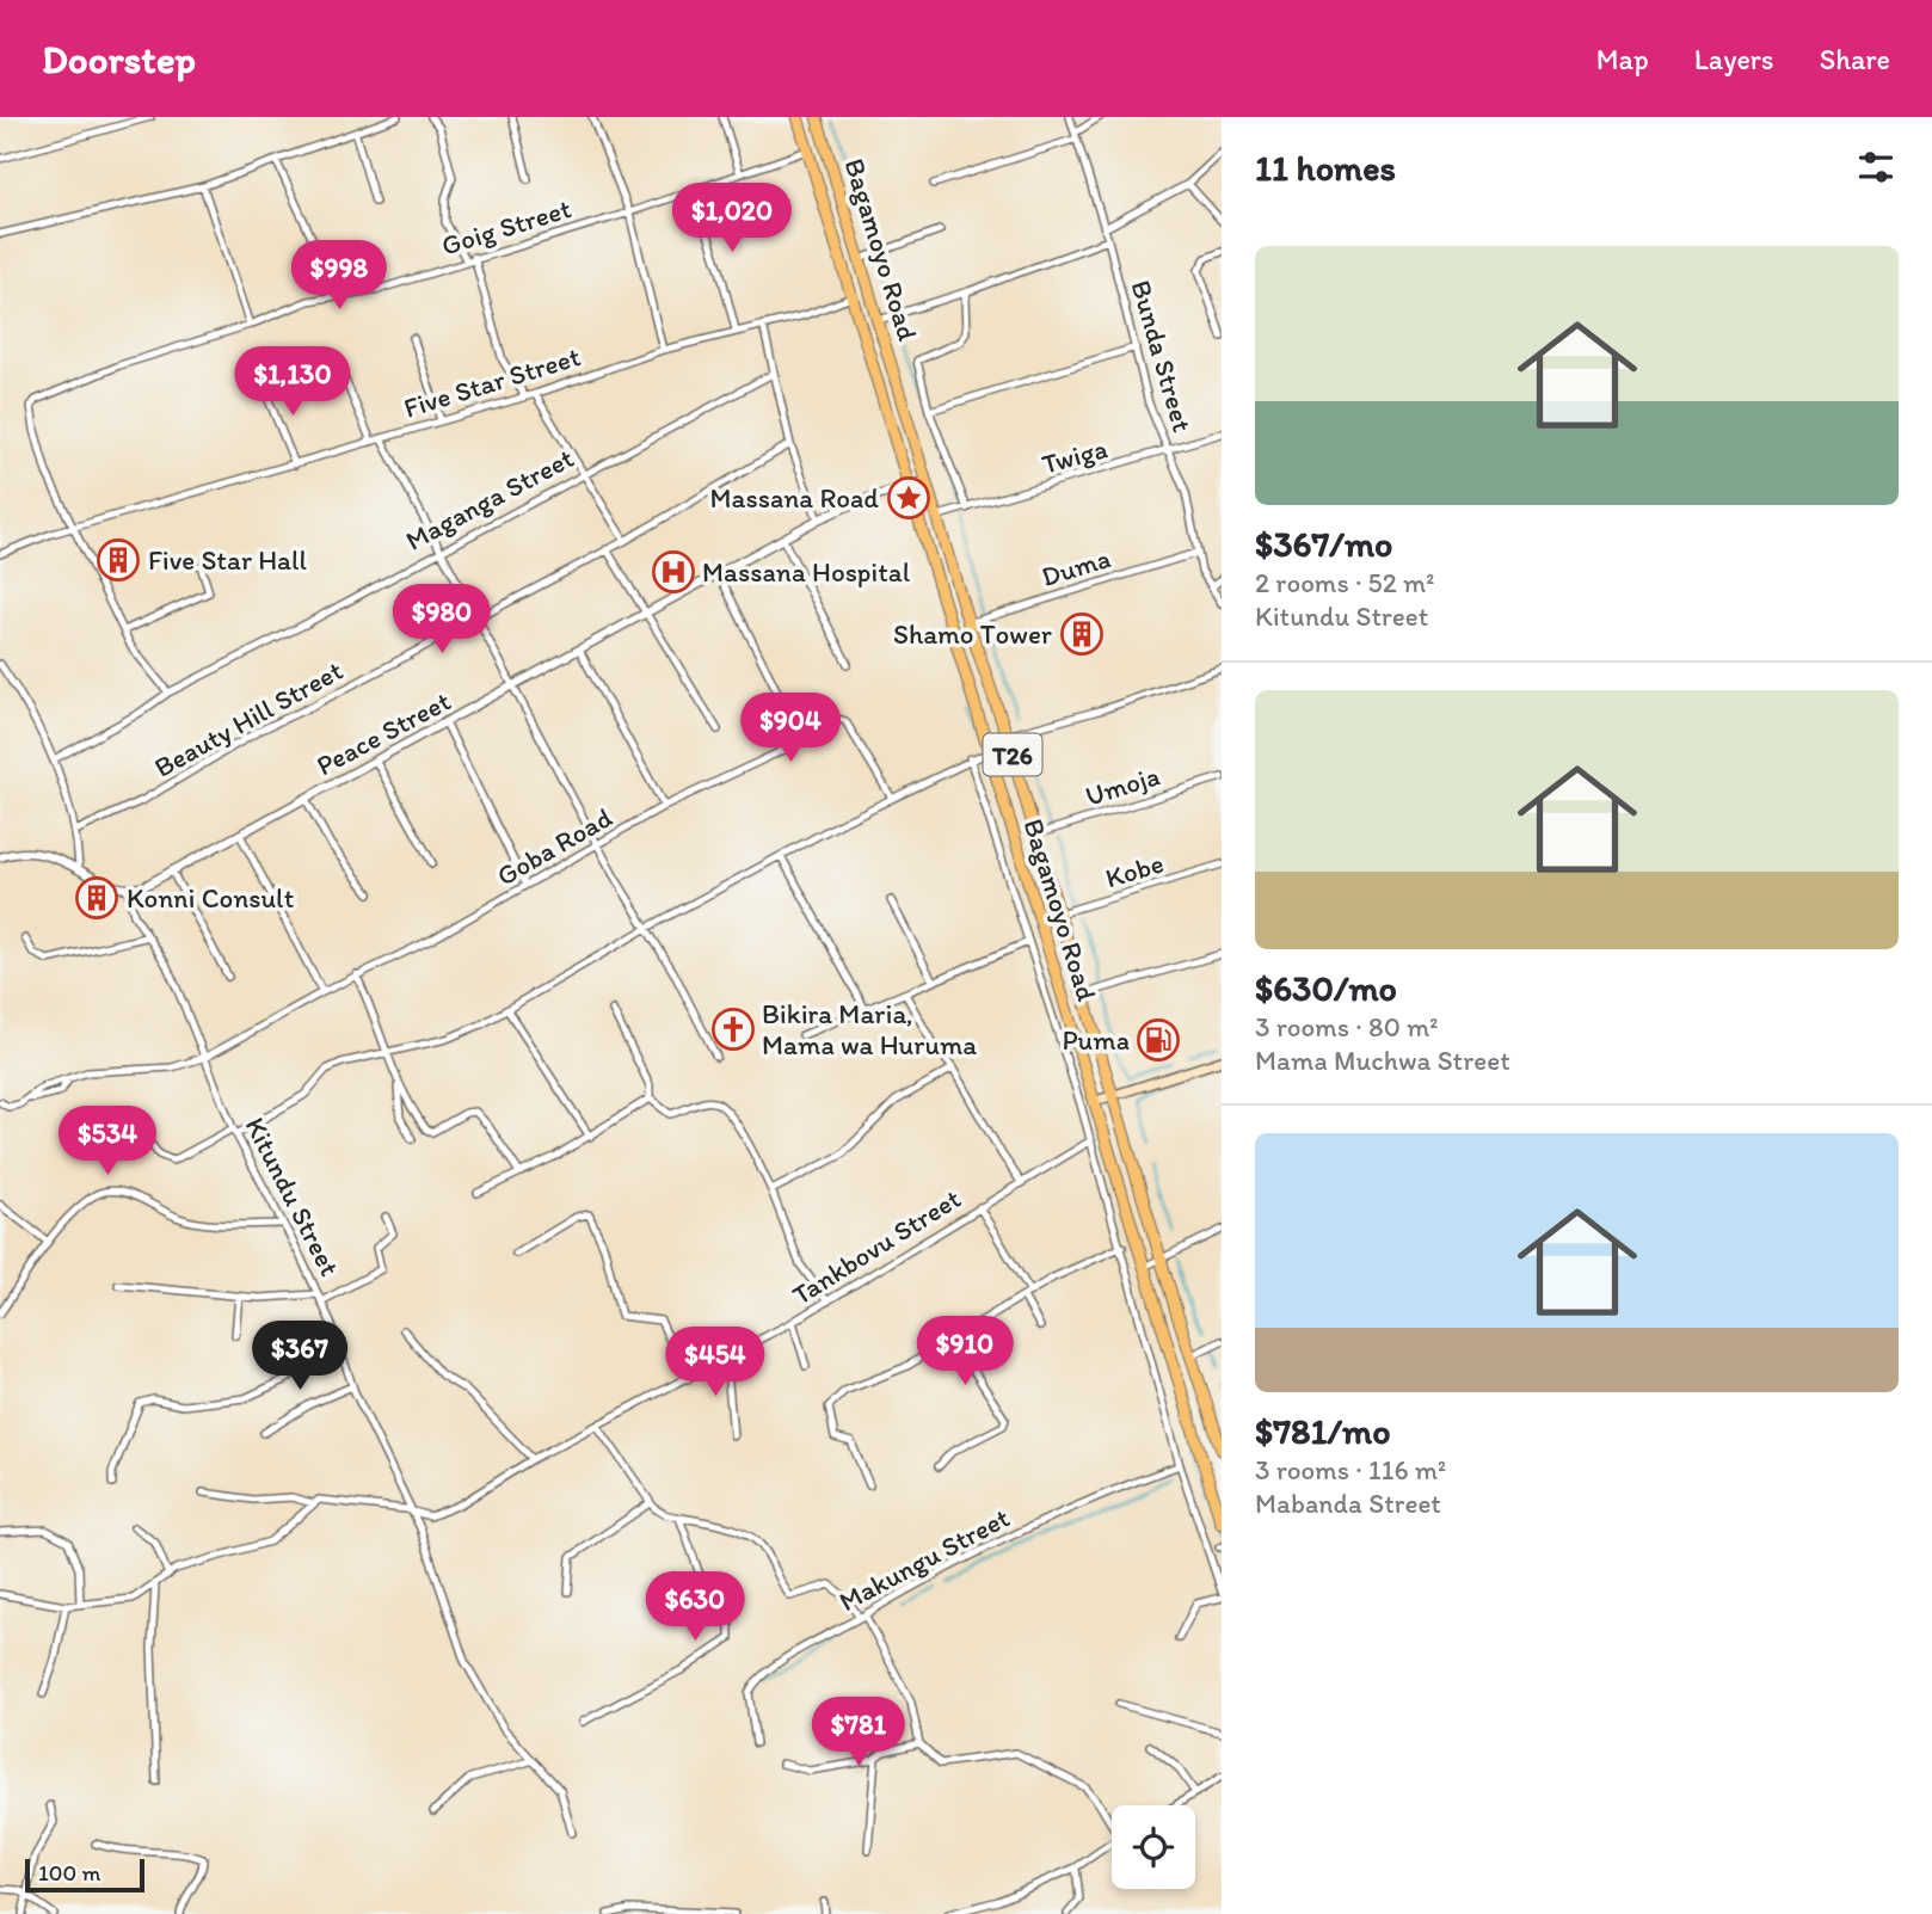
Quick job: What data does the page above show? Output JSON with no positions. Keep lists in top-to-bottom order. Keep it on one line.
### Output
{"streets":{"highway":["Bagamoyo Road","T26"],"street":["Goig Street","Bunda Street","Five Star Street","Twiga","Maganga Street","Duma","Beauty Hill Street","Peace Street","Umoja","Goba Road","Kobe","Kitundu Street","Tankbovu Street","Makungu Street"]},"crossings":[["Goig Street","Bagamoyo Road"],["Goig Street","Five Star Street"],["Bagamoyo Road","Five Star Street"],["Bagamoyo Road","Twiga"],["Bagamoyo Road","Duma"],["Bagamoyo Road","Peace Street"],["Bagamoyo Road","Umoja"],["Bagamoyo Road","Kobe"],["Bunda Street","Twiga"],["Bunda Street","Duma"],["Peace Street","Kitundu Street"],["Goba Road","Kitundu Street"],["Kitundu Street","Tankbovu Street"]],"places":{"place":["Massana Road"],"building":["Five Star Hall","Shamo Tower","Konni Consult"],"hospital":["Massana Hospital"],"church":["Bikira Maria, Mama wa Huruma"],"fuel station":["Puma"]},"scale_bar":"100 m","page":{"header":"Doorstep","nav":["Map","Layers","Share"],"heading":"11 homes","price":["$1,020","$998","$1,130","$980","$904","$534","$910","$367","$454","$630","$781"],"list":[{"name":"$367/mo","note":"2 rooms · 52 m² · Kitundu Street"},{"name":"$630/mo","note":"3 rooms · 80 m² · Mama Muchwa Street"},{"name":"$781/mo","note":"3 rooms · 116 m² · Mabanda Street"}],"scale":"100 m"}}
